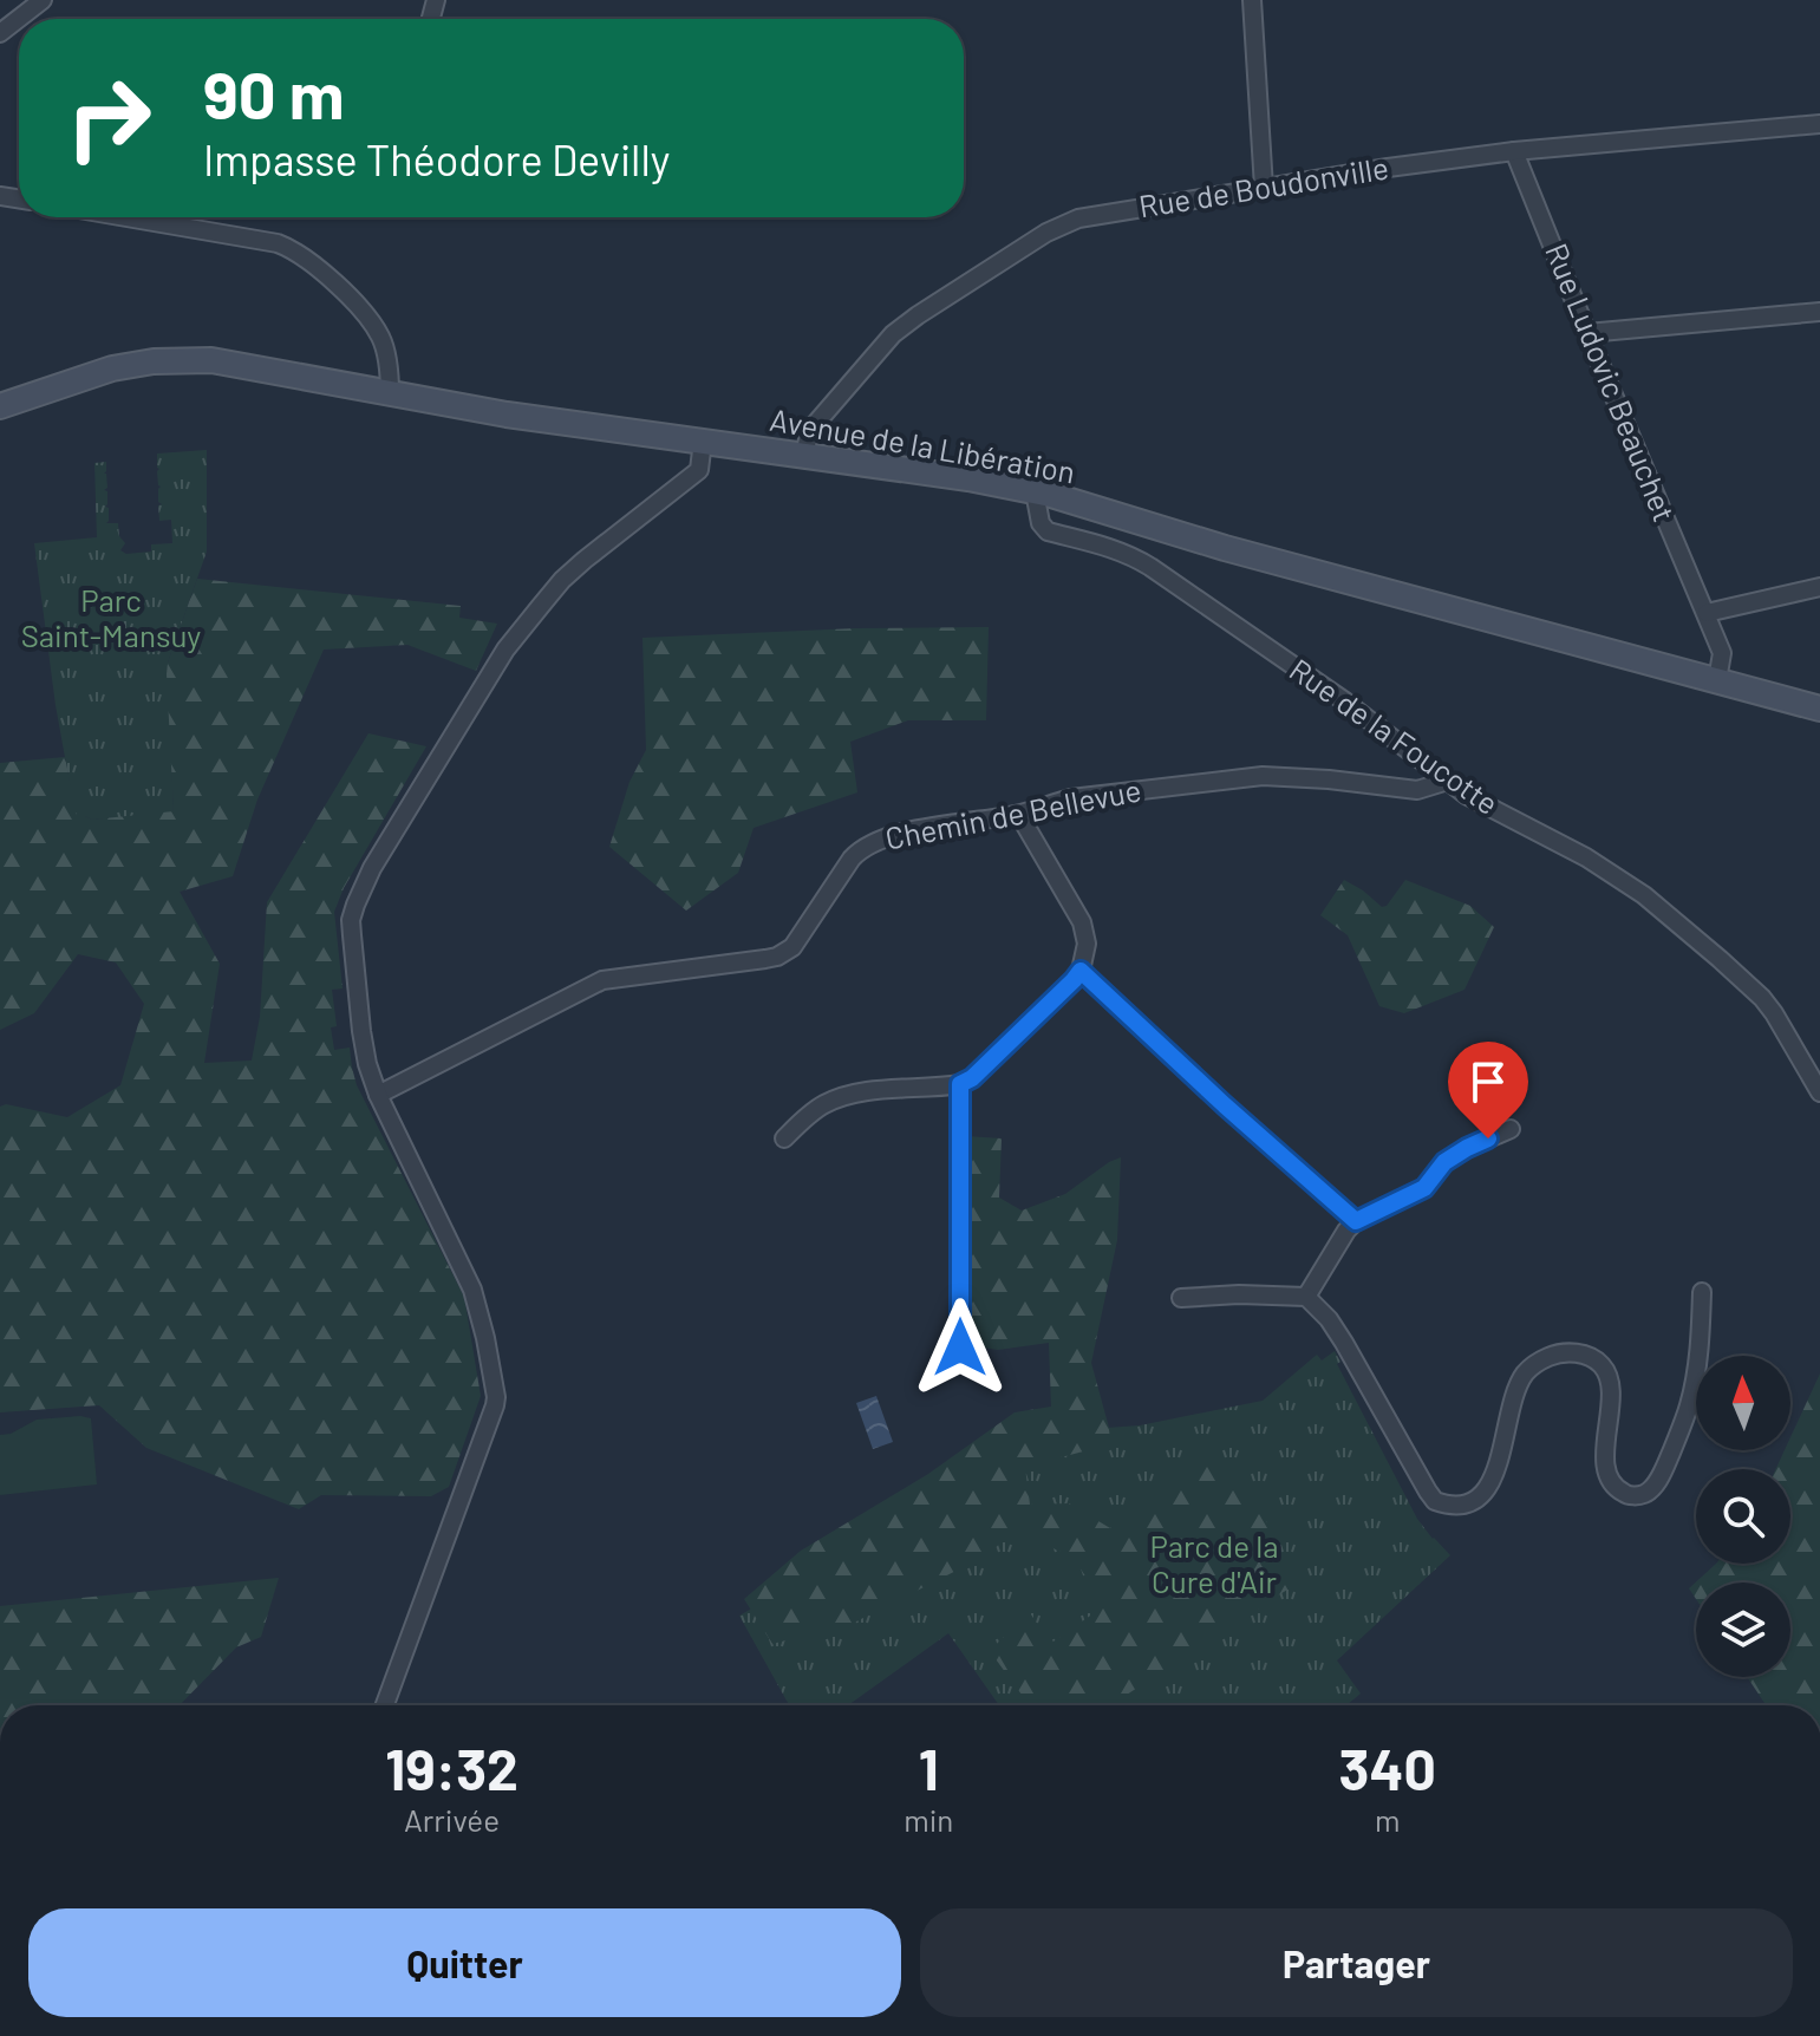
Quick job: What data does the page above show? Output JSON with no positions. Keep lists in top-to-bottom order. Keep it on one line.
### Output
{"streets":{"main road":["Avenue de la Libération"],"street":["Rue de Boudonville","Rue Ludovic Beauchet","Rue de la Foucotte","Chemin de Bellevue"]},"crossings":[["Rue de Boudonville","Rue Ludovic Beauchet"],["Rue de Boudonville","Avenue de la Libération"],["Rue Ludovic Beauchet","Avenue de la Libération"],["Avenue de la Libération","Rue de la Foucotte"],["Rue de la Foucotte","Chemin de Bellevue"]],"parks":["Parc Saint-Mansuy","Parc de la Cure d'Air"],"north":"top","page":{"turn":["90 m","Impasse Théodore Devilly"],"eta":["19:32","Arrivée","1","min","340","m"],"buttons":["Quitter","Partager"]}}
